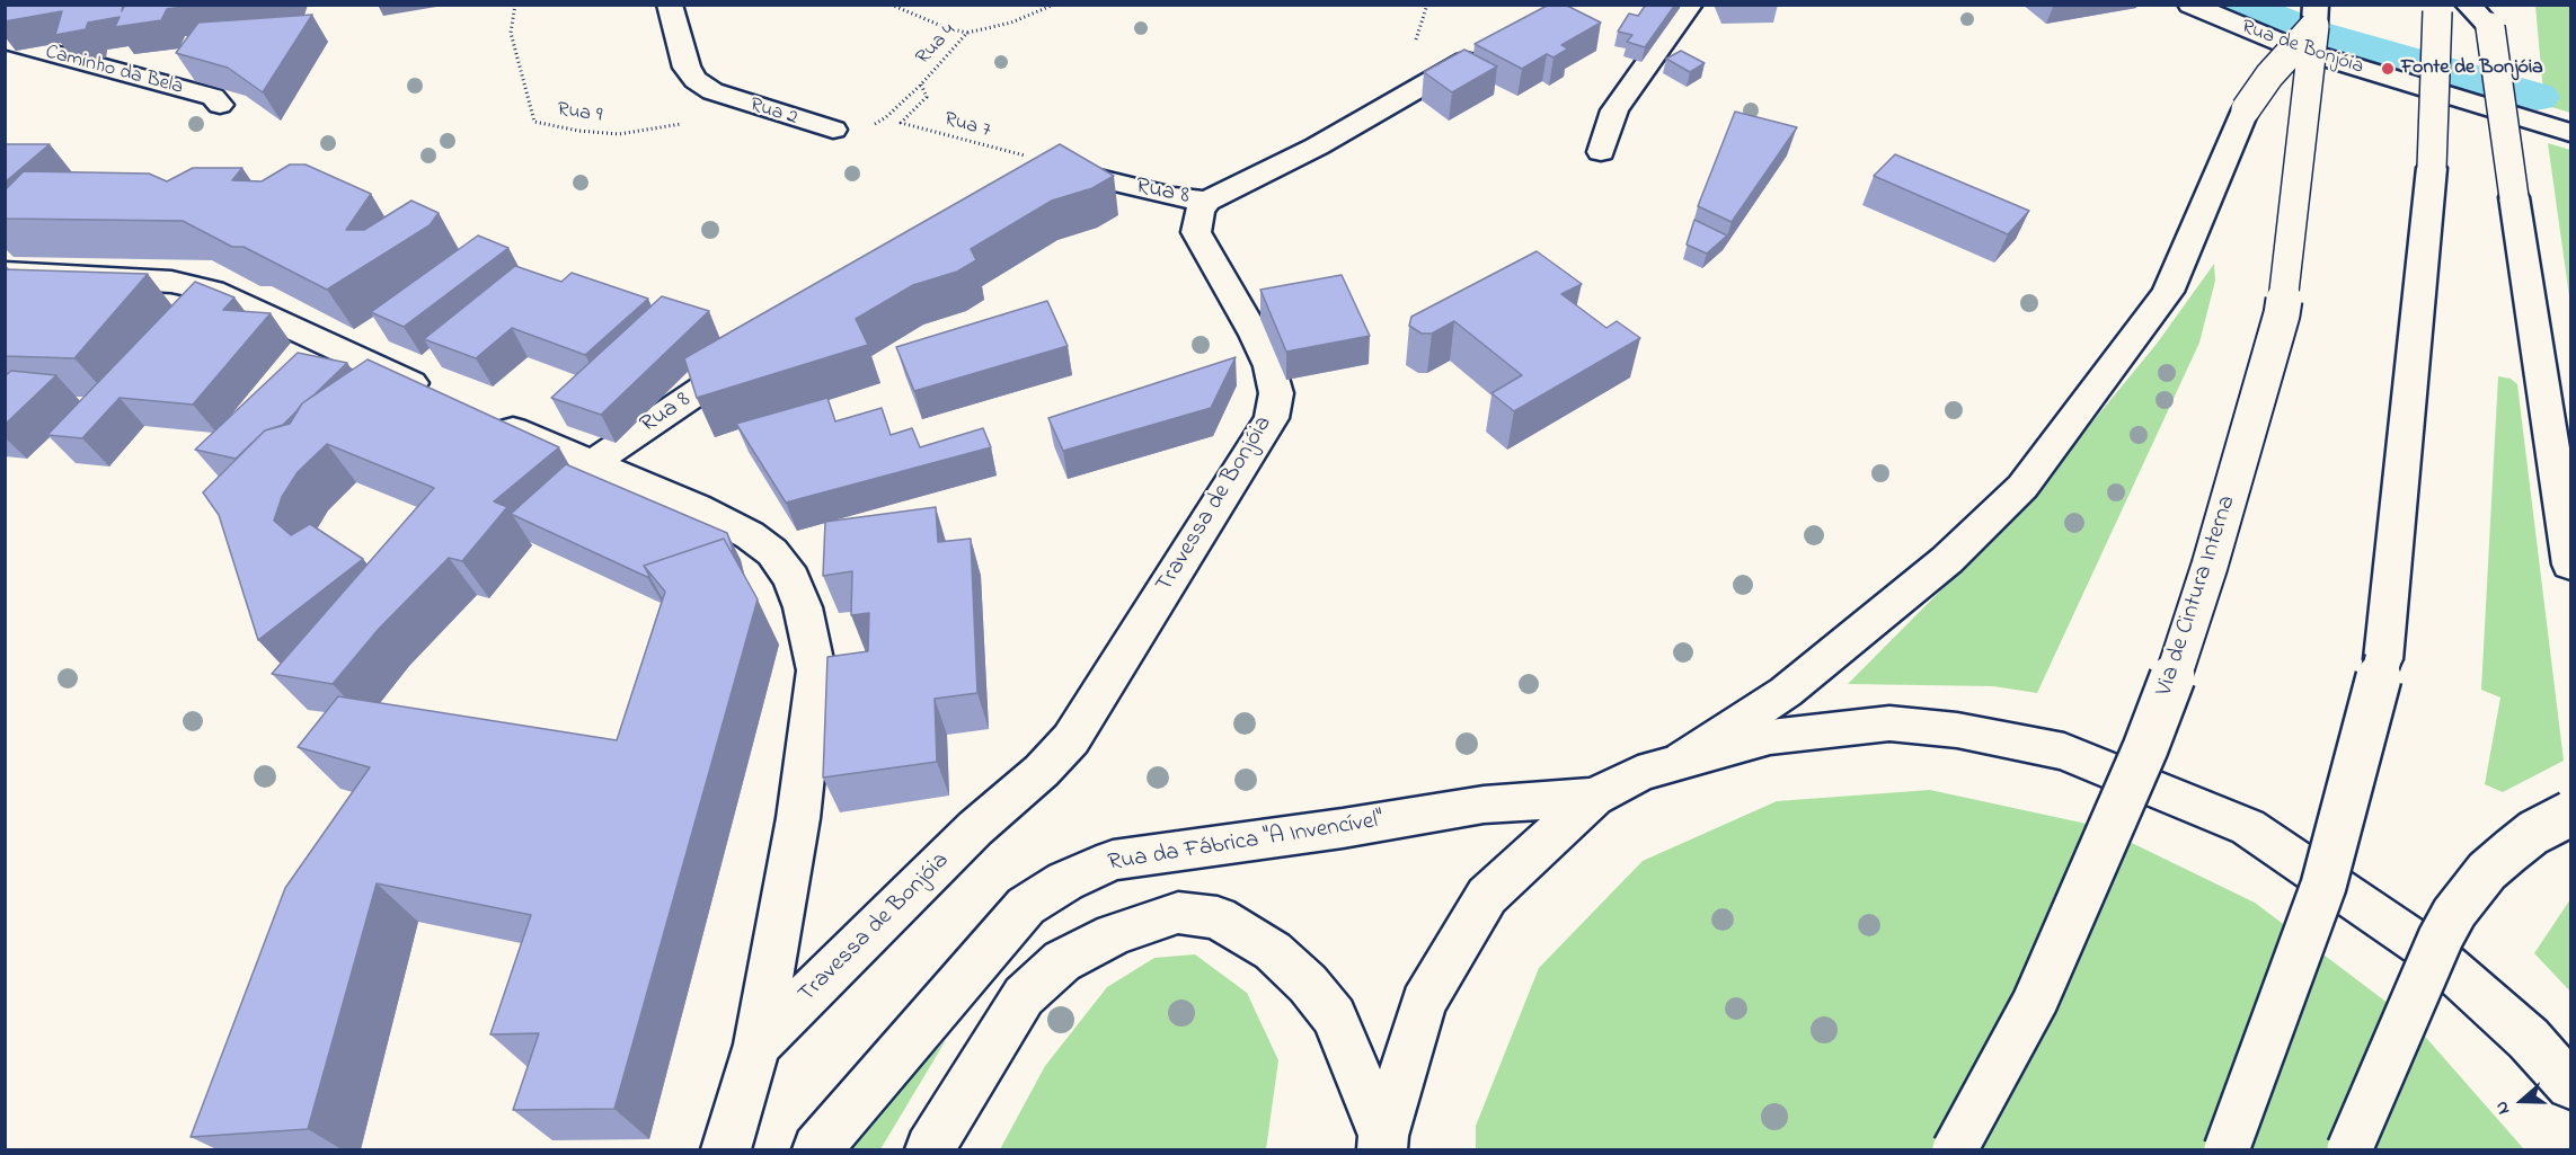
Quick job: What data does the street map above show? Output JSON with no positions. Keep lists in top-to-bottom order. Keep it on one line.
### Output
{"streets":{"main road":["Rua de Bonjóia","Caminho da Bela","Rua 2","Rua 8","Travessa de Bonjóia","Via de Cintura Interna","Rua da Fábrica \"A Invencível\""],"path":["Rua 4","Rua 9","Rua 7"]},"crossings":[["Rua 4","Rua 7"],["Rua 2","Rua 9"],["Rua 7","Rua 8"],["Rua 8","Travessa de Bonjóia"]],"places":["Fonte de Bonjóia"],"north":"left"}
